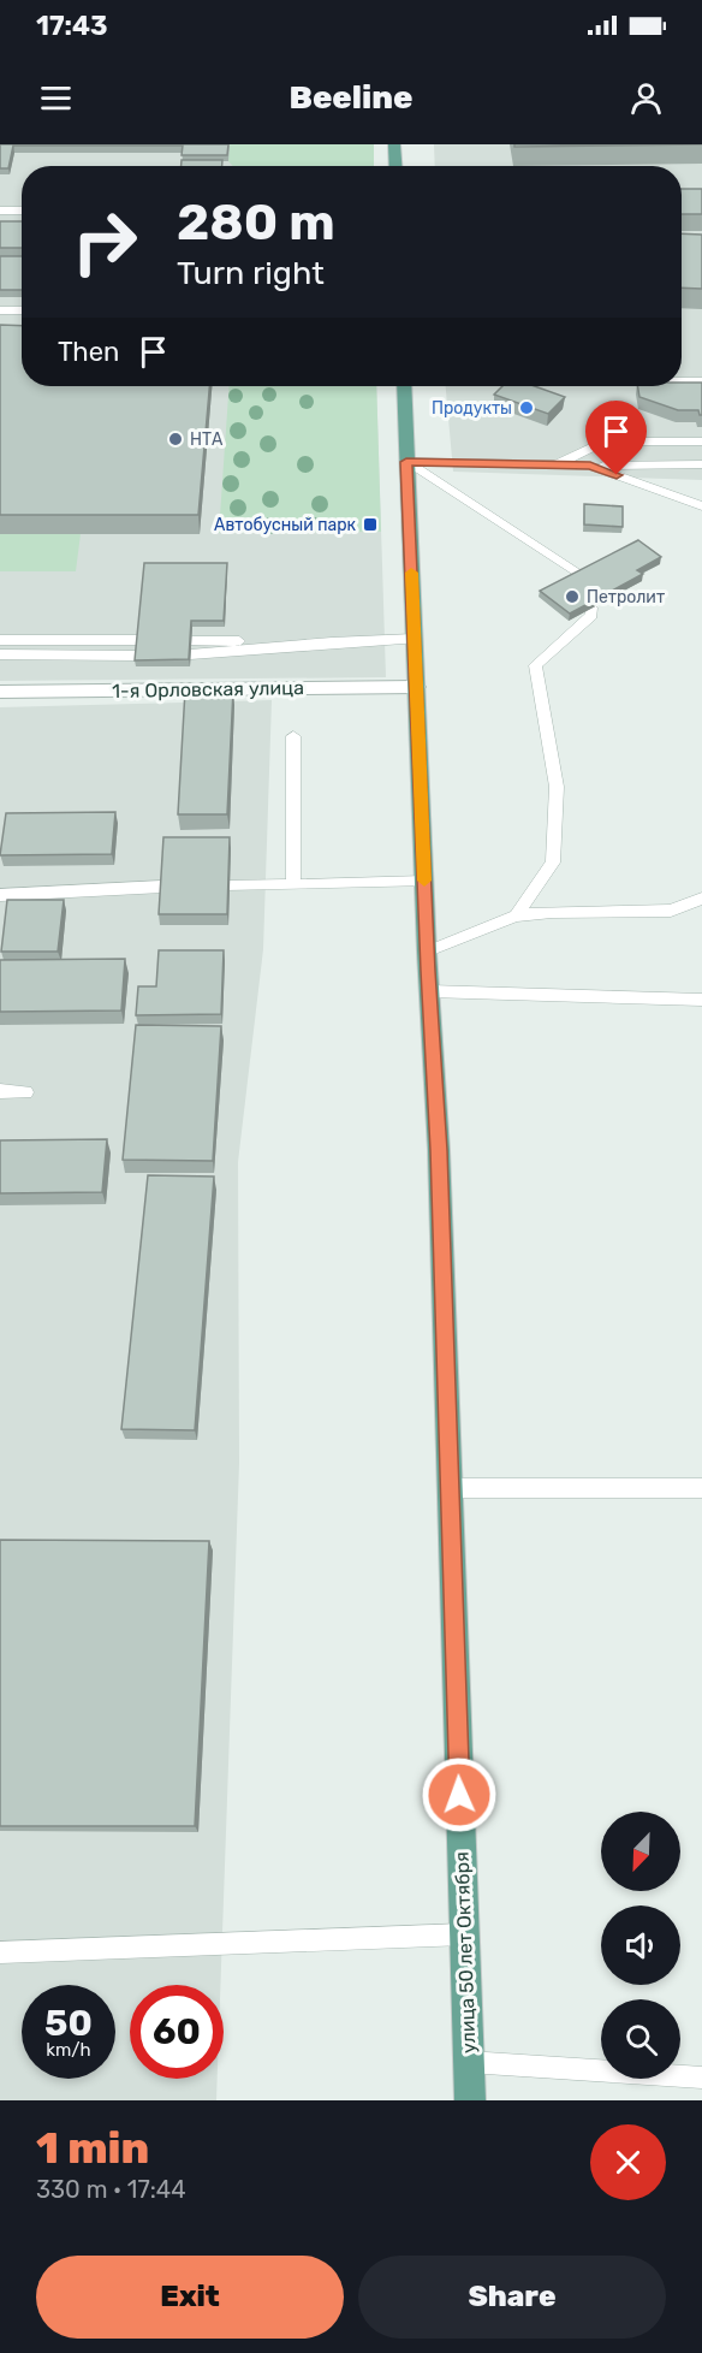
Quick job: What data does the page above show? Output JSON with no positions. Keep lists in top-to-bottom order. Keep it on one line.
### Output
{"streets":{"main road":["улица 50 лет Октября"],"street":["1-я Орловская улица"]},"crossings":[["1-я Орловская улица","улица 50 лет Октября"]],"places":{"other":["Продукты","НТА","Петролит"],"transit":["Автобусный парк"]},"north":"bottom left","page":{"status":"17:43","header":"Beeline","turn":["280 m","Turn right"],"then":"Then","speed":"50 km/h","limit":"60","heading":["1 min","330 m · 17:44"],"buttons":["Exit","Share"]}}
